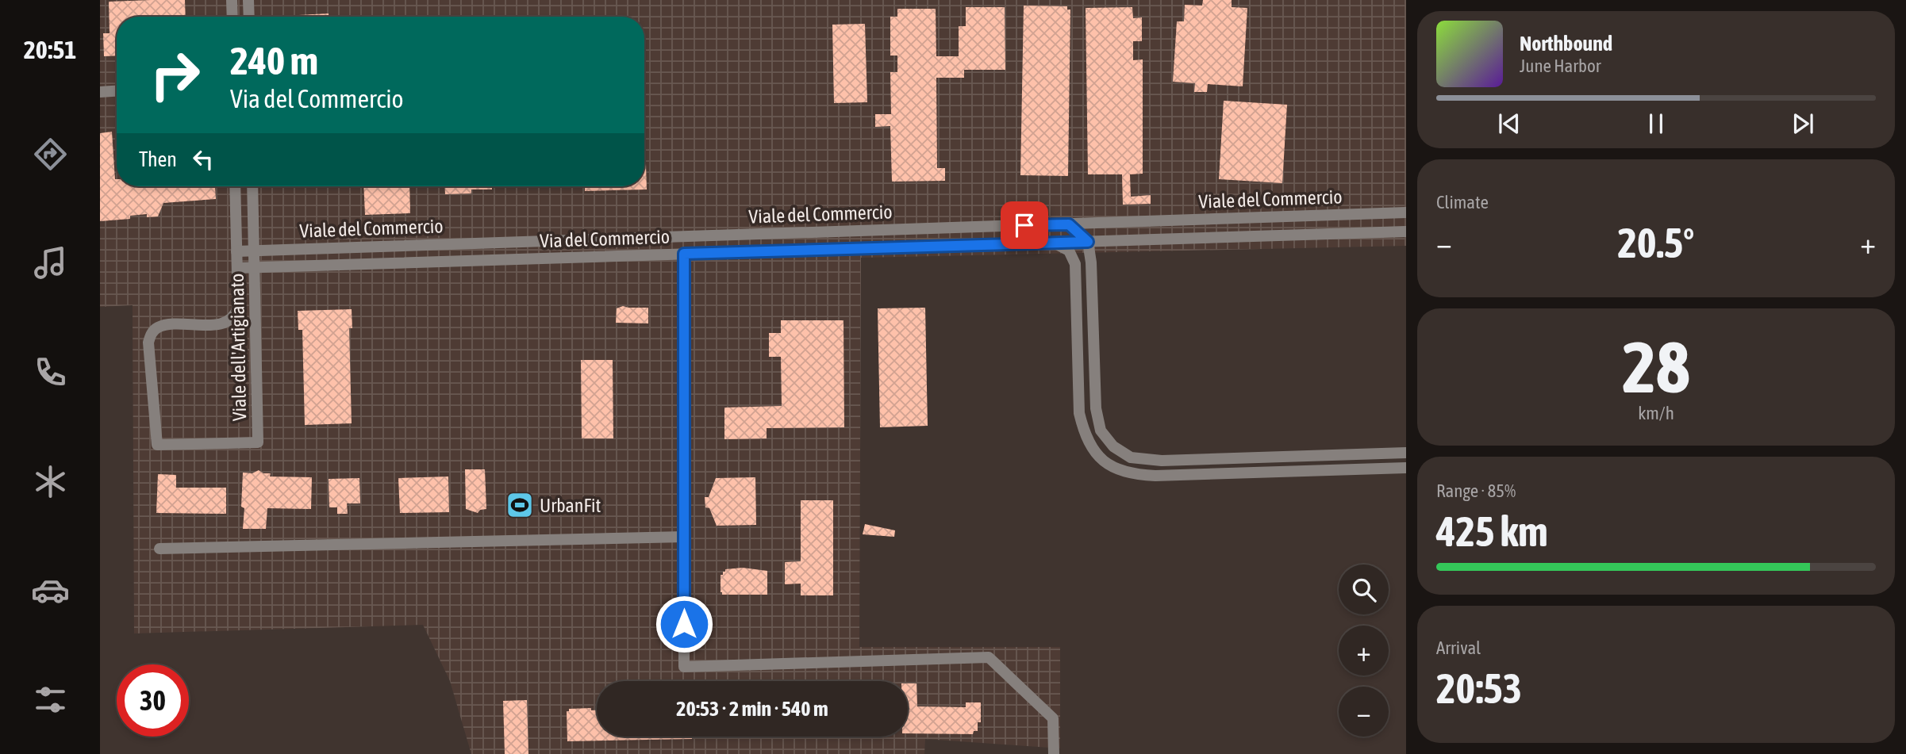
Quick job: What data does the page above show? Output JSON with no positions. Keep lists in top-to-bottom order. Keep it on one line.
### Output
{"streets":{"street":["Viale del Commercio","Via del Commercio","Viale dell'Artigianato"]},"crossings":[["Viale del Commercio","Viale dell'Artigianato"],["Via del Commercio","Viale dell'Artigianato"]],"places":{"sports":["UrbanFit"]},"page":{"tabs":"20:51","turn":["240 m","Via del Commercio"],"song":["Northbound","June Harbor"],"then":"Then","tile":["Climate",["28","km/h"],["Range · 85%","425 km"],["Arrival","20:53"]],"heat":["−","20.5°","+"],"map_buttons":["+","−"],"limit":"30","trip":"20:53 · 2 min · 540 m"}}
